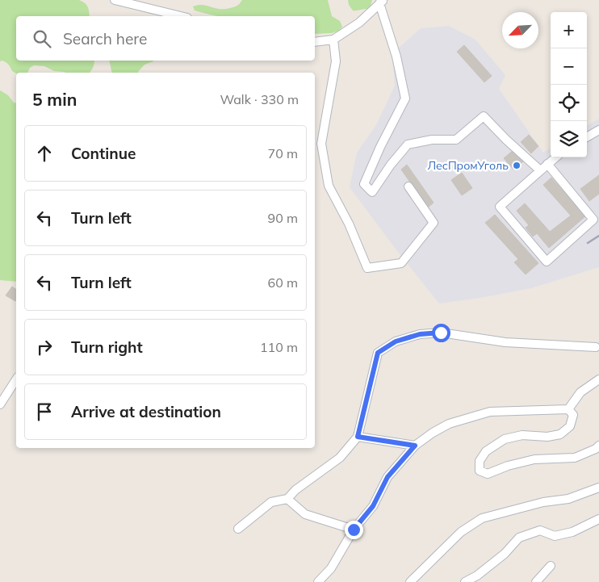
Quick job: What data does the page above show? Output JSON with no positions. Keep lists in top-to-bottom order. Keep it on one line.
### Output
{"places":["ЛесПромУголь"],"north":"bottom left","page":{"map_buttons":["+","−"],"search":"Search here","heading":["5 min","Walk · 330 m"],"list":[["Continue","70 m"],["Turn left","90 m"],["Turn left","60 m"],["Turn right","110 m"],"Arrive at destination"]}}
